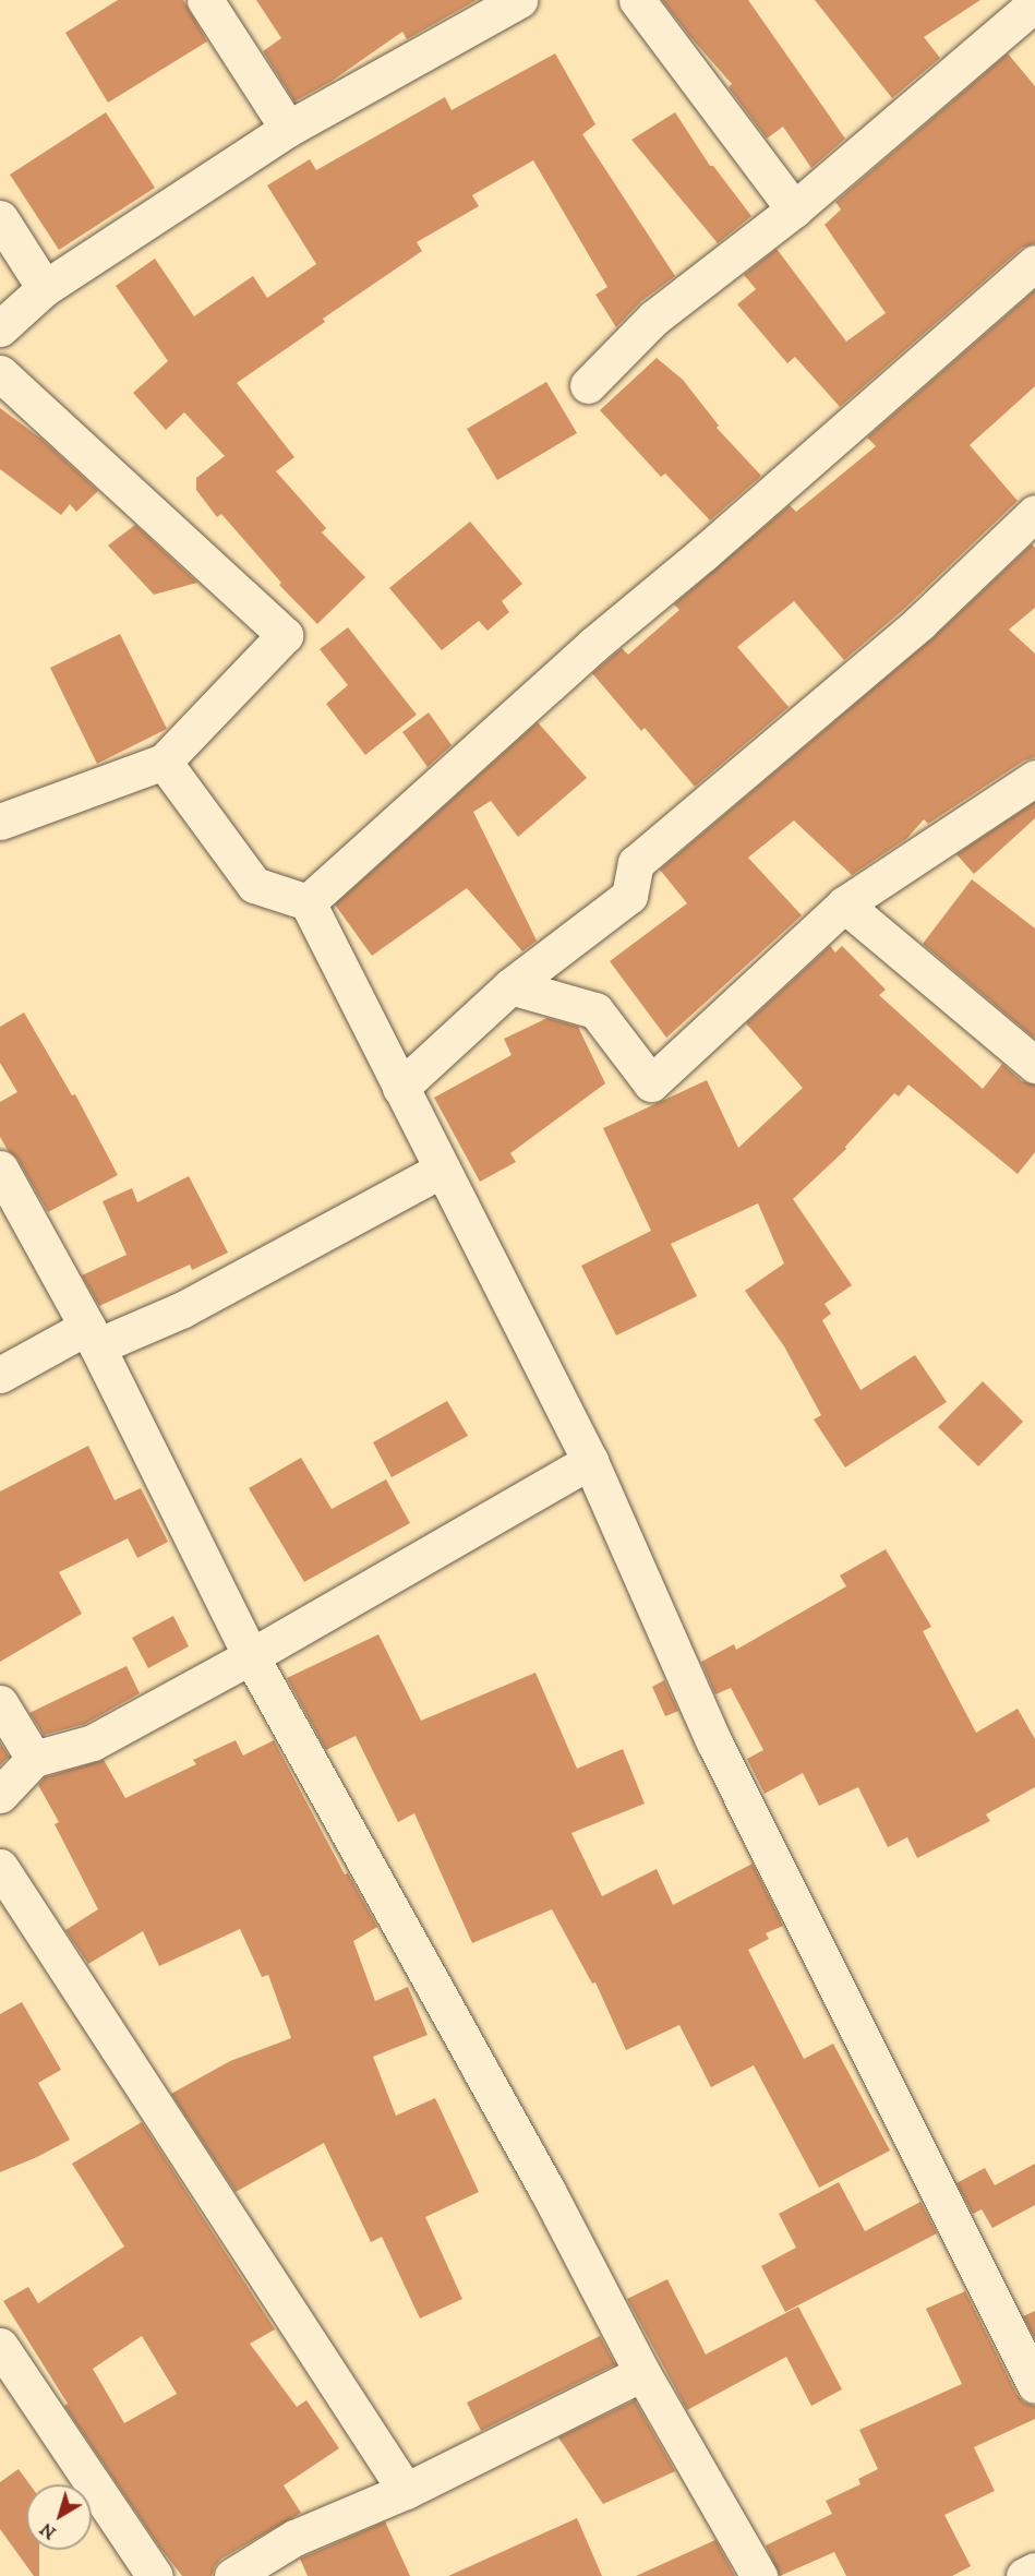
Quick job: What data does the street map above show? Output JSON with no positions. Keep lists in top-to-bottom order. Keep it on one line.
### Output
{"north":"bottom left"}
